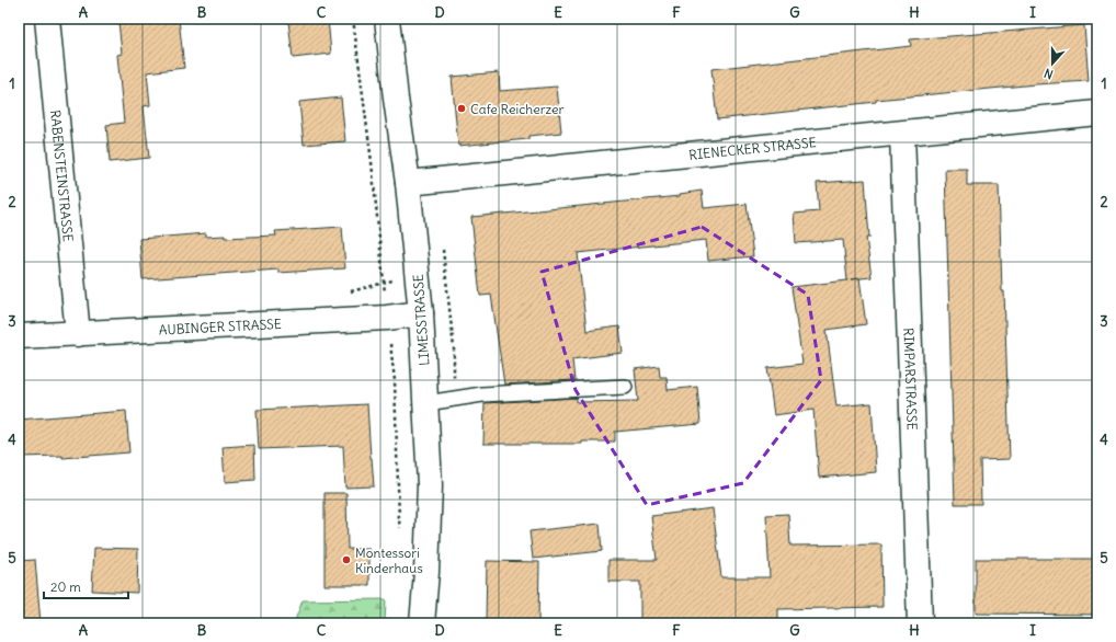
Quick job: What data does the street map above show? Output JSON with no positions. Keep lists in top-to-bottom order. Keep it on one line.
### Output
{"streets":{"street":["RIENECKER STRASSE","RABENSTEINSTRASSE","LIMESSTRASSE","AUBINGER STRASSE","RIMPARSTRASSE"]},"crossings":[["RIENECKER STRASSE","LIMESSTRASSE"],["RIENECKER STRASSE","RIMPARSTRASSE"],["RABENSTEINSTRASSE","AUBINGER STRASSE"],["LIMESSTRASSE","AUBINGER STRASSE"]],"places":["Cafe Reicherzer","Montessori Kinderhaus"],"scale_bar":"20 m","north":"bottom","grid":{"columns":["A","B","C","D","E","F","G","H","I"],"rows":["1","2","3","4","5"]}}
